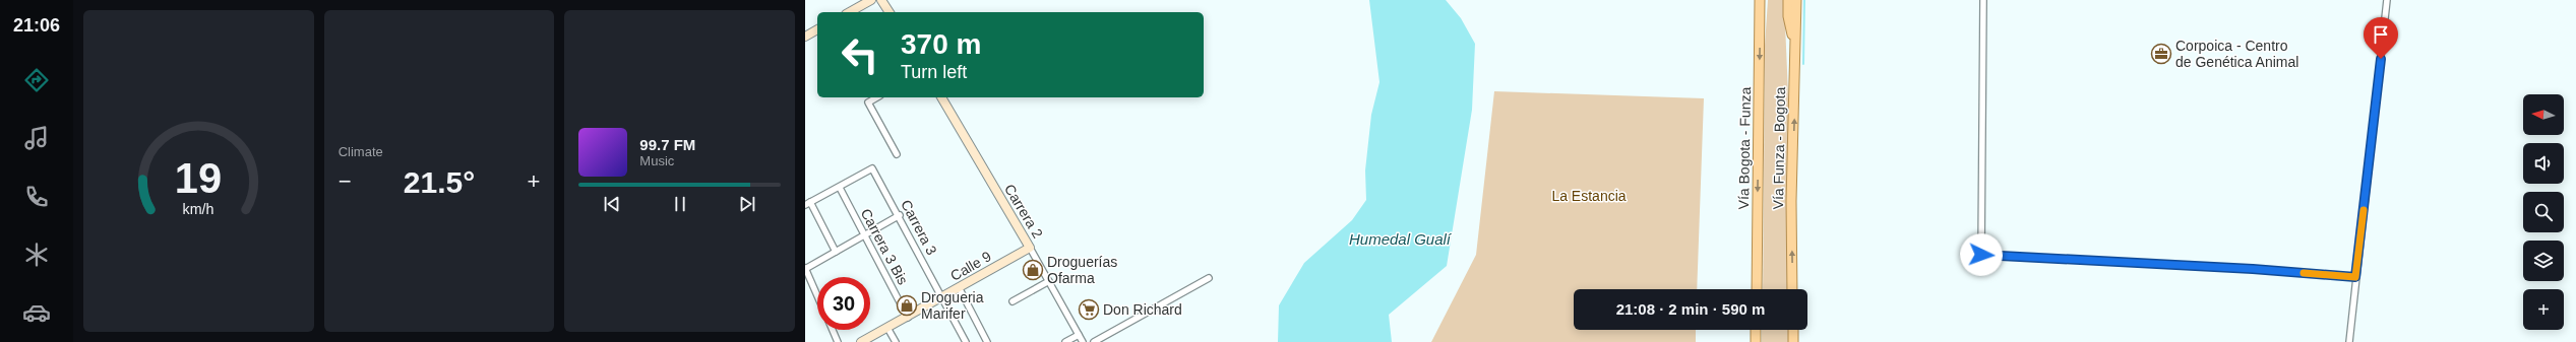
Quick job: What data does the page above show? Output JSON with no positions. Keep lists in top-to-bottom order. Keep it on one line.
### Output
{"streets":{"main road":["Vía Bogota - Funza","Vía Funza - Bogota","Carrera 2","Calle 9"],"street":["Carrera 3","Carrera 3 Bis"]},"crossings":[["Carrera 2","Calle 9"],["Carrera 3","Carrera 3 Bis"],["Carrera 3","Calle 9"],["Carrera 3 Bis","Calle 9"]],"one_way":["Vía Bogota - Funza","Vía Funza - Bogota"],"water":["Humedal Gualí"],"parks":["La Estancia"],"places":{"office":["Corpoica - Centro de Genética Animal"],"shop":["Droguerías Ofarma","Drogueria Marifer"],"supermarket":["Don Richard"]},"north":"left","page":{"tabs":"21:06","tile":"Climate","turn":["370 m","Turn left"],"map_buttons":"+","song":["99.7 FM","Music"],"heat":["−","21.5°","+"],"limit":"30","trip":"21:08 · 2 min · 590 m","gauge":["19","km/h"]}}
